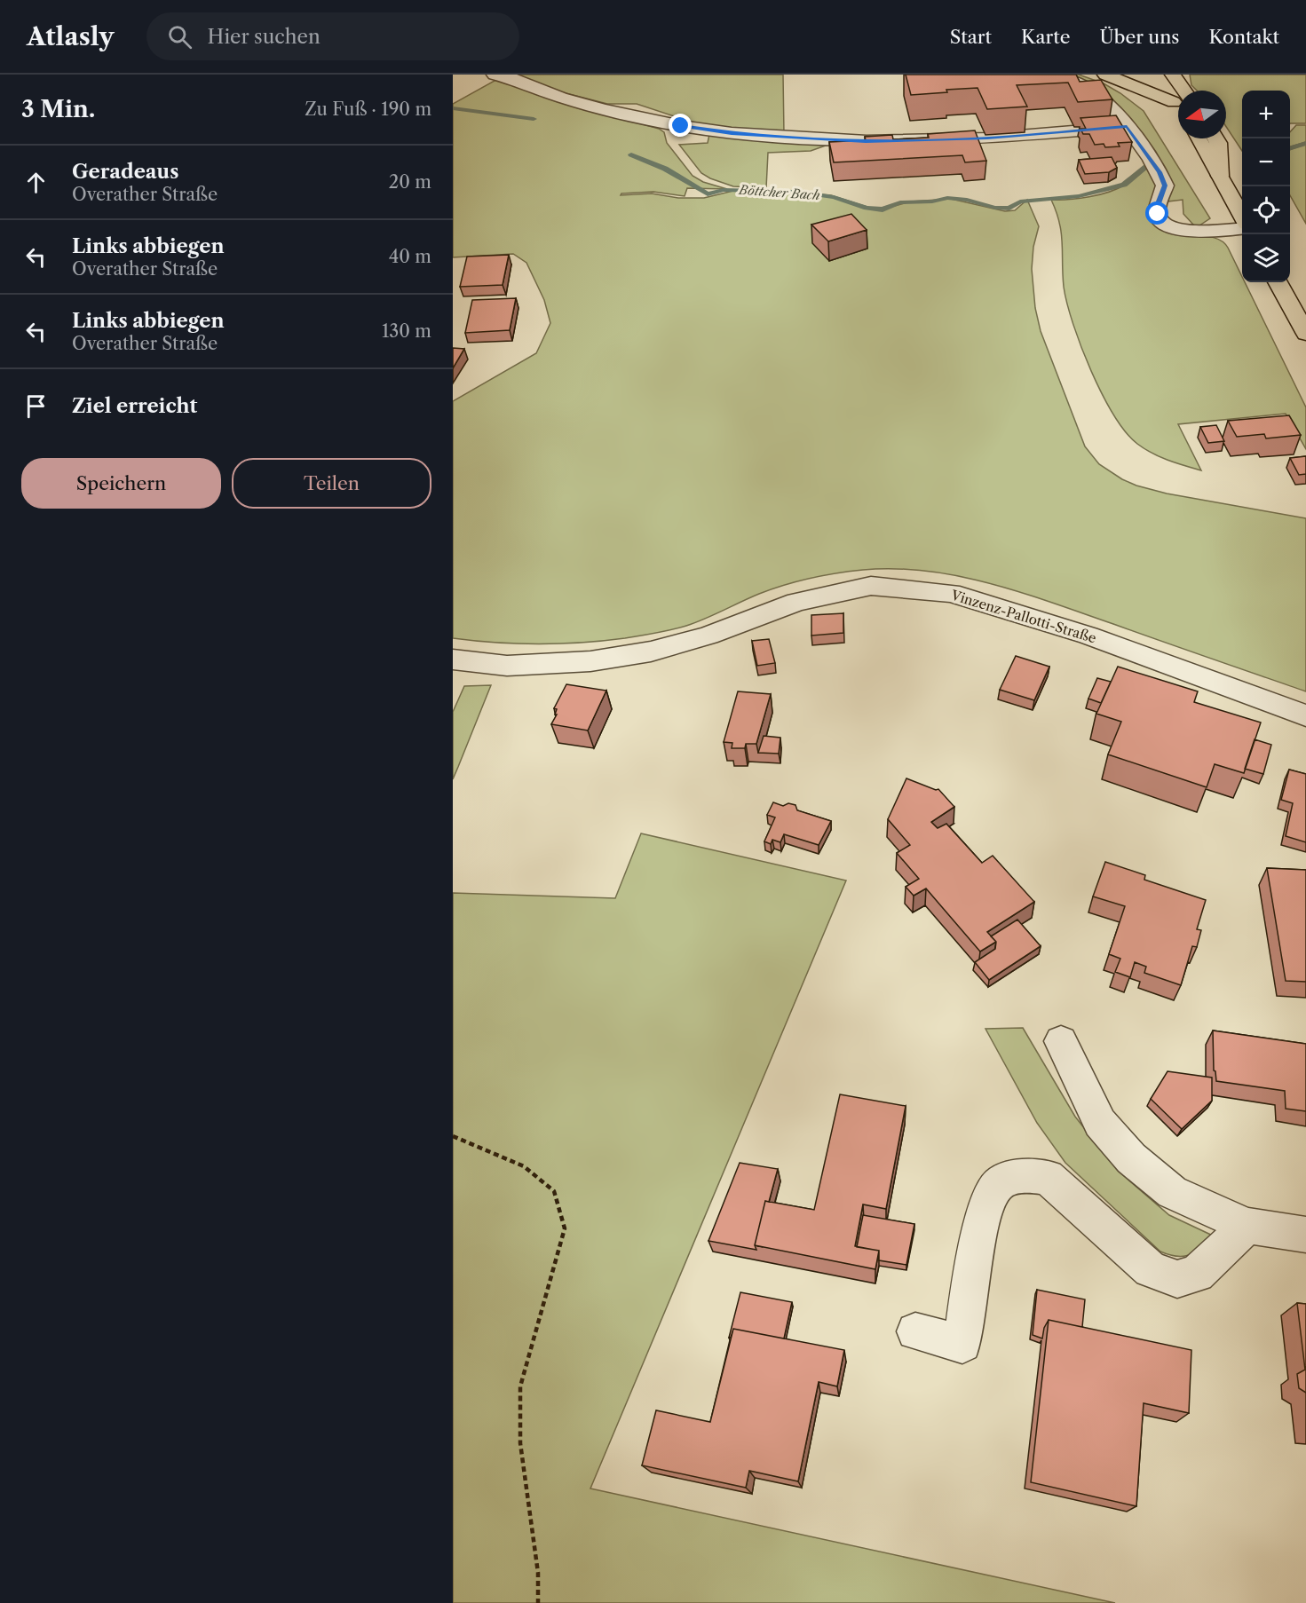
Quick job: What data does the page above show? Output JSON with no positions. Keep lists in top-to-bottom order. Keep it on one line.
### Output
{"streets":{"street":["Vinzenz-Pallotti-Straße"]},"water":["Böttcher Bach"],"north":"left","page":{"header":"Atlasly","search":"Hier suchen","nav":["Start","Karte","Über uns","Kontakt"],"heading":["3 Min.","Zu Fuß · 190 m"],"map_buttons":["+","−"],"list":[["Geradeaus","Overather Straße","20 m"],["Links abbiegen","Overather Straße","40 m"],["Links abbiegen","Overather Straße","130 m"],"Ziel erreicht"],"buttons":["Speichern","Teilen"]}}
